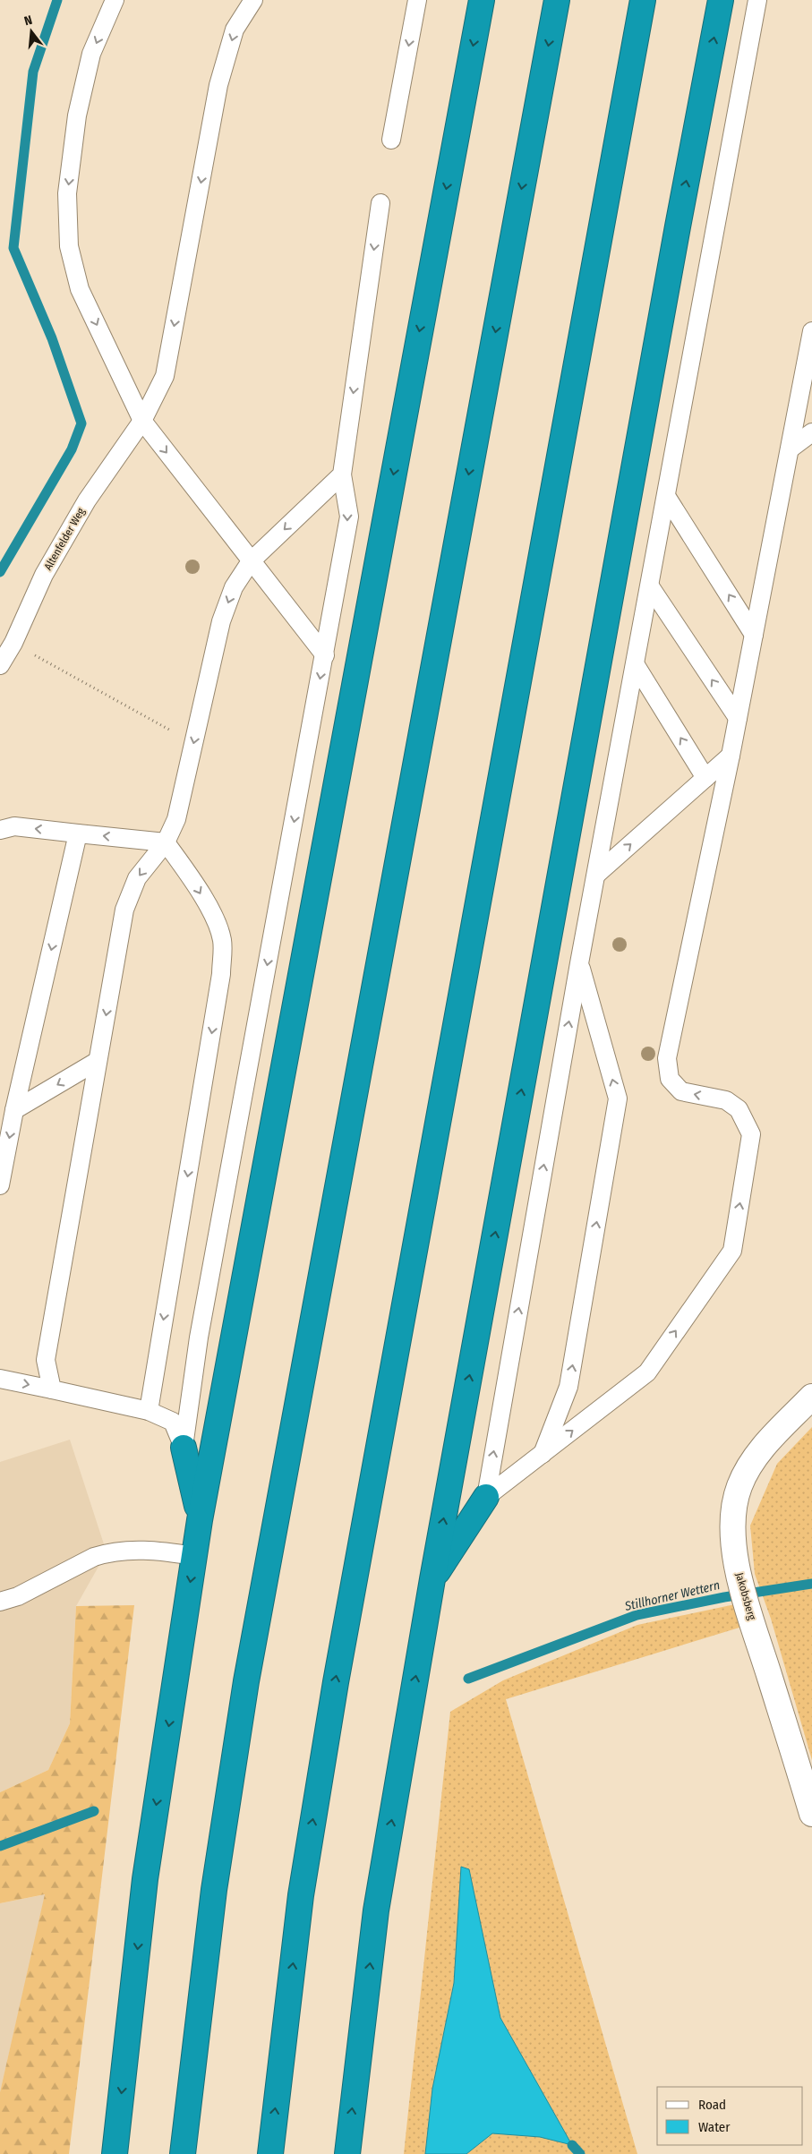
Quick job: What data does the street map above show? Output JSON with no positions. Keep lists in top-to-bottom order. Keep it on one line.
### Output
{"streets":{"street":["Jakobsberg"],"lane":["Altenfelder Weg"]},"water":["Stillhorner Wettern"],"legend":["Road","Water"],"north":"top"}
